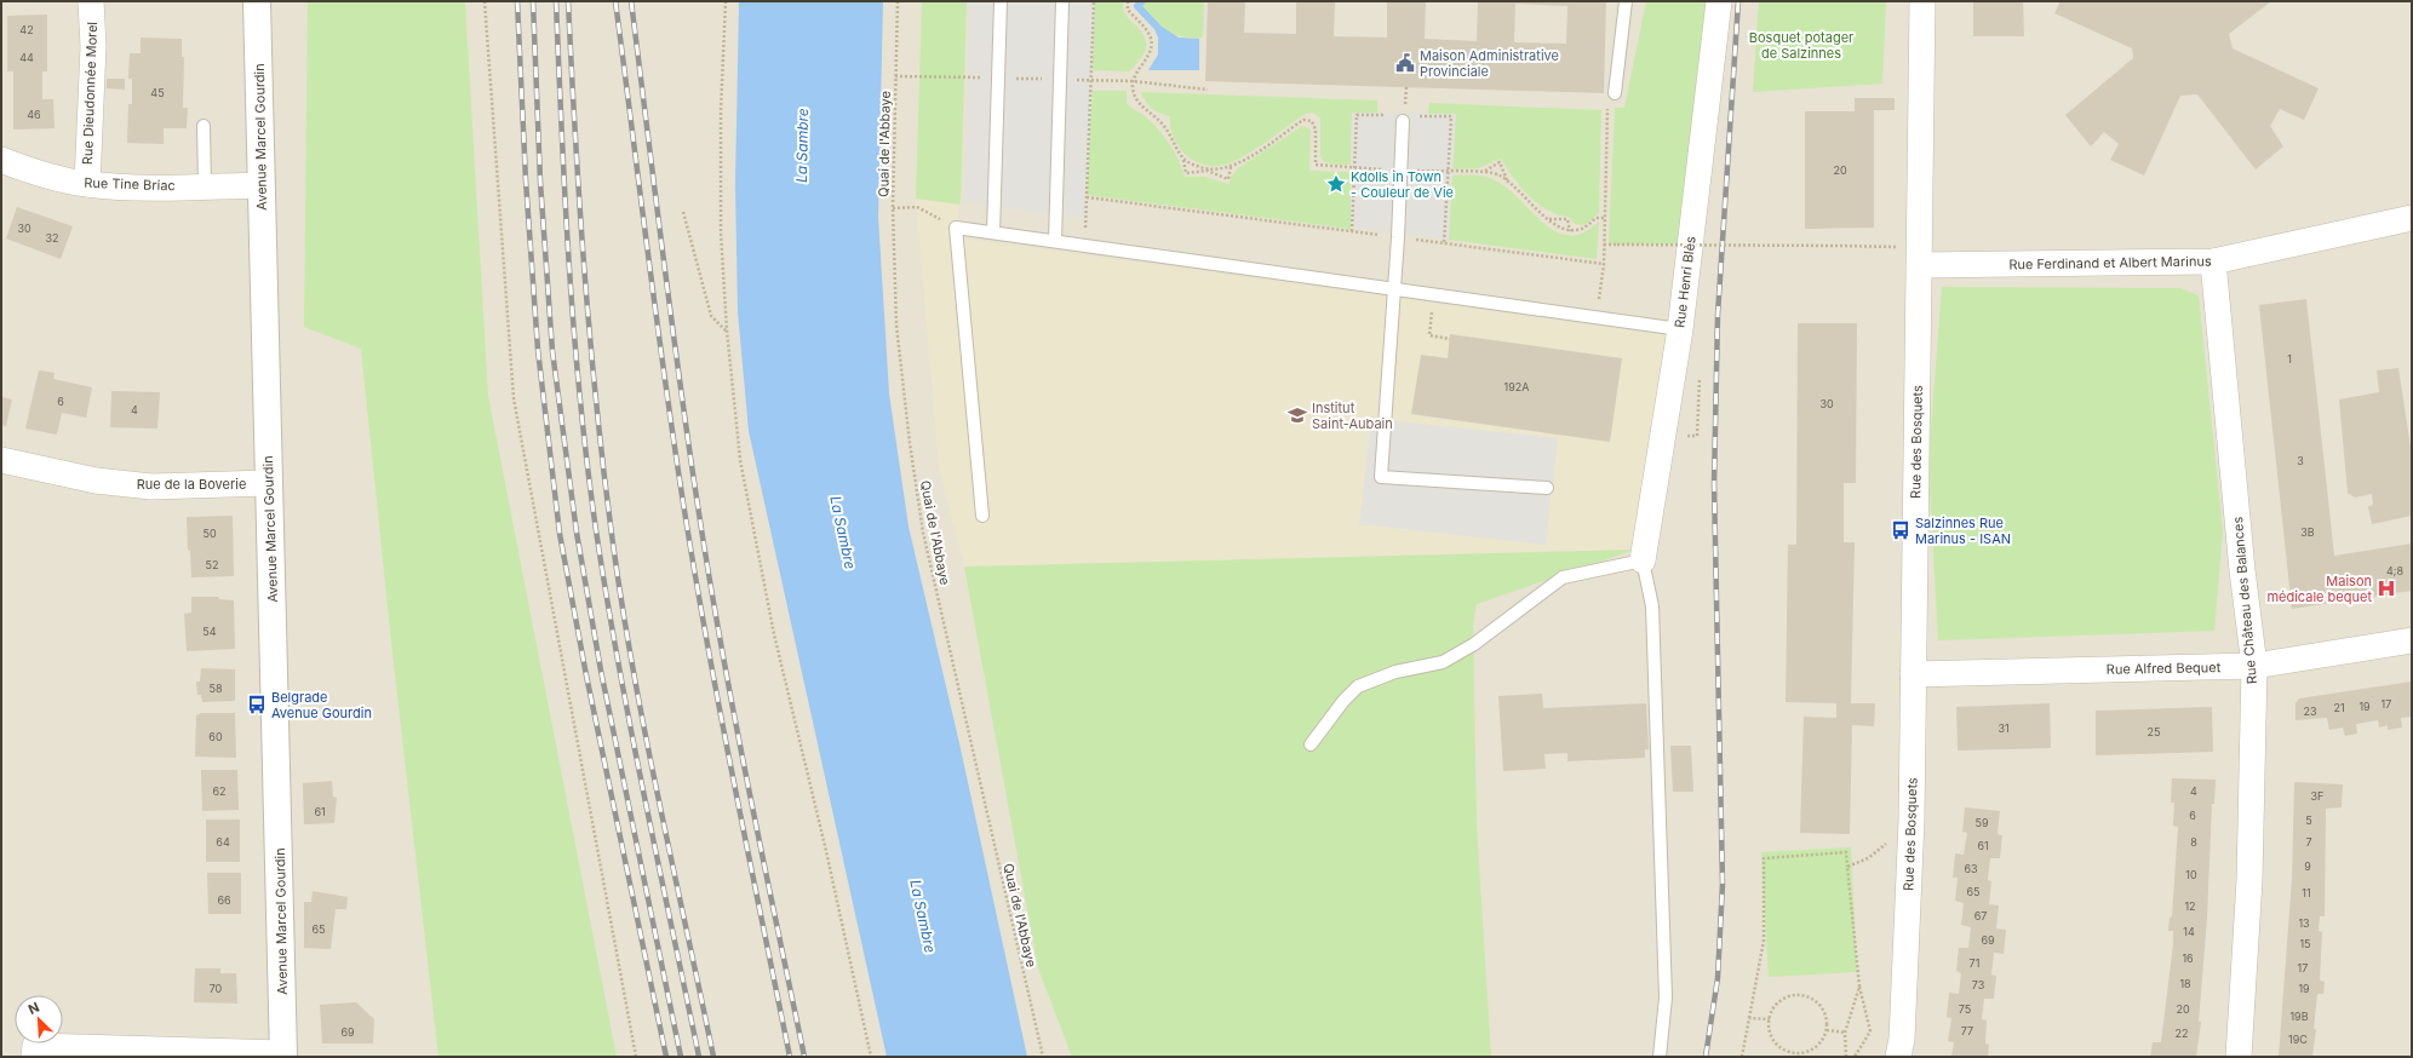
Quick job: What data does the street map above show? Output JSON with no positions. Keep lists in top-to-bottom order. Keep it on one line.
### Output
{"streets":{"street":["Rue Dieudonnée Morel","Avenue Marcel Gourdin","Rue Tine Briac","Rue Ferdinand et Albert Marinus","Rue Henri Blès","Rue des Bosquets","Rue de la Boverie","Rue Château des Balances","Rue Alfred Bequet"],"path":["Quai de l'Abbaye"]},"crossings":[["Rue Dieudonnée Morel","Rue Tine Briac"],["Avenue Marcel Gourdin","Rue Tine Briac"],["Avenue Marcel Gourdin","Rue de la Boverie"],["Rue Ferdinand et Albert Marinus","Rue des Bosquets"],["Rue Ferdinand et Albert Marinus","Rue Château des Balances"],["Rue des Bosquets","Rue Alfred Bequet"],["Rue Château des Balances","Rue Alfred Bequet"]],"water":["La Sambre"],"parks":["Bosquet potager de Salzinnes"],"places":{"public building":["Maison Administrative Provinciale"],"place":["Kdolls in Town - Couleur de Vie"],"school or university":["Institut Saint-Aubain"],"bus stop":["Salzinnes Rue Marinus - ISAN","Belgrade Avenue Gourdin"],"hospital":["Maison médicale bequet"]},"house_numbers":["42","44","45","46","20","30","32","1","192A","6","30","4","3","3B","50","52","4;8","54","58","17","19","21","23","31","25","60","62","4","3F","61","6","5","59","64","8","7","61","9","63","10","65","11","66","12","67","13","65","14","69","15","16","71","17","18","73","70","19","75","20","19B","77","69","22","19C"],"north":"top left"}
